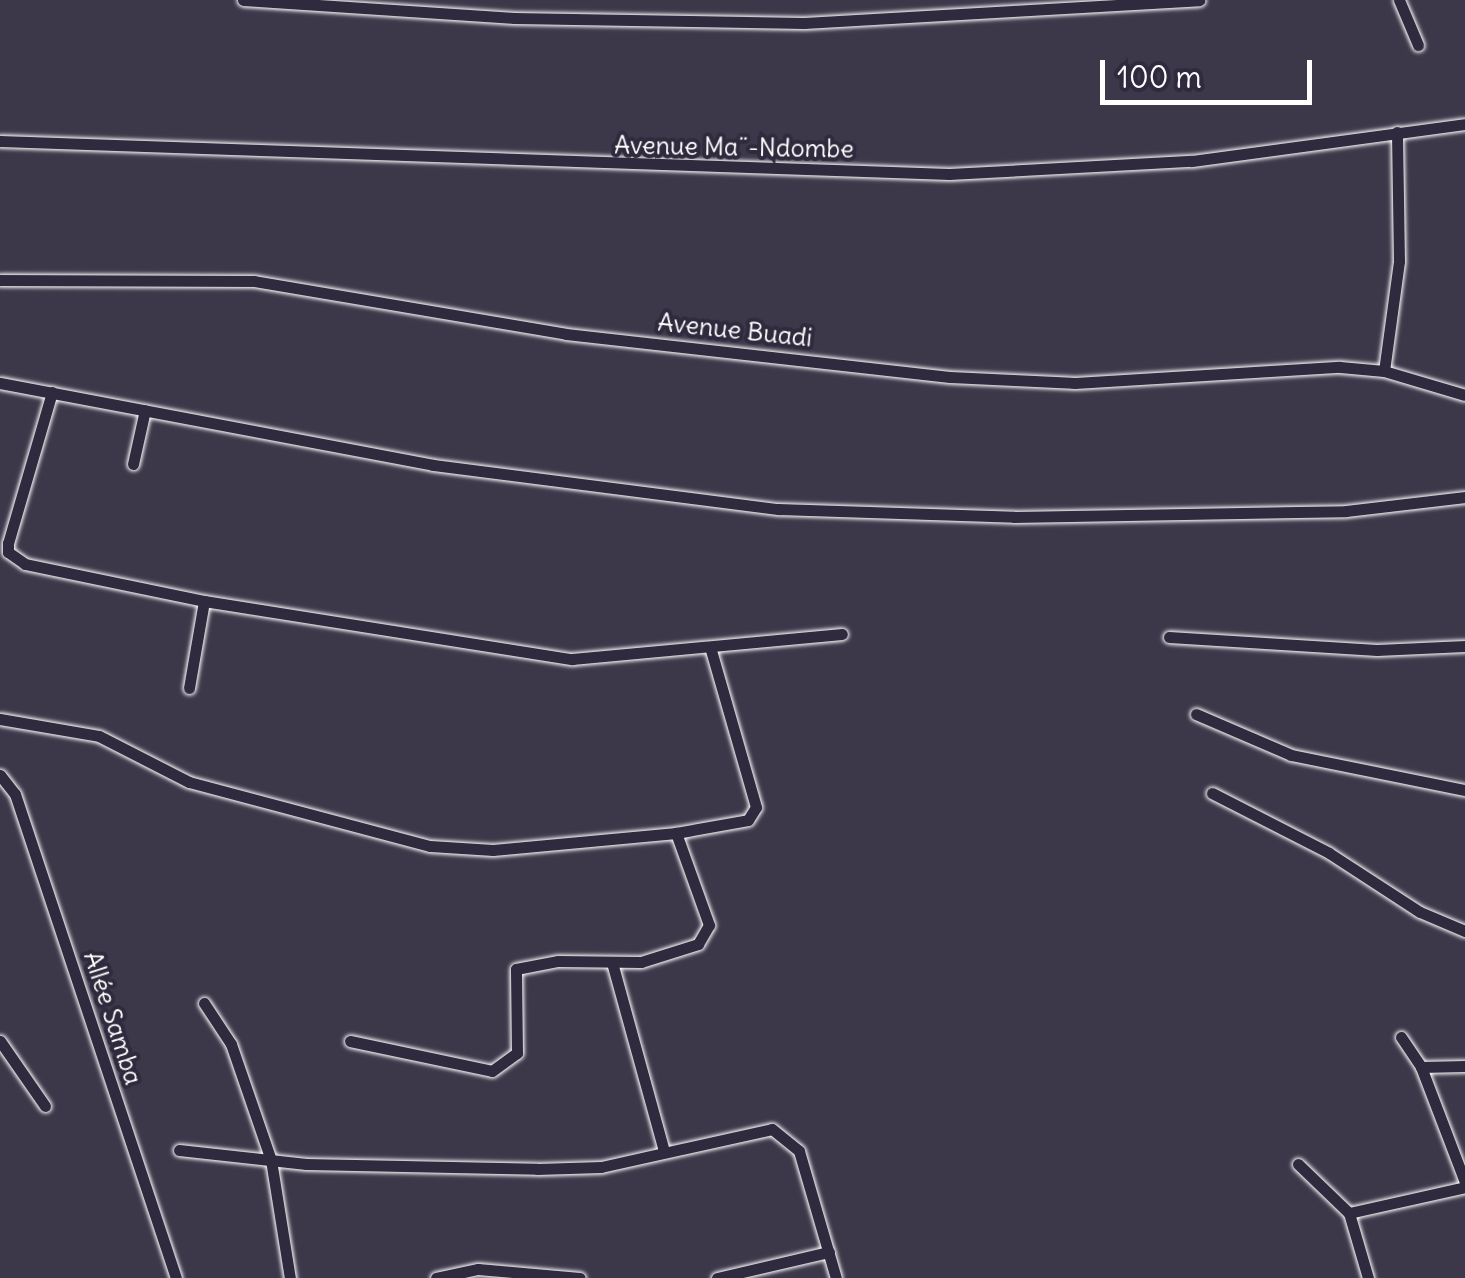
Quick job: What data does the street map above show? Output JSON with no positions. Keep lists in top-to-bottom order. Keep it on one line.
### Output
{"streets":{"street":["Avenue Ma¨-Ndombe","Avenue Buadi","Allée Samba"]},"scale_bar":"100 m"}
